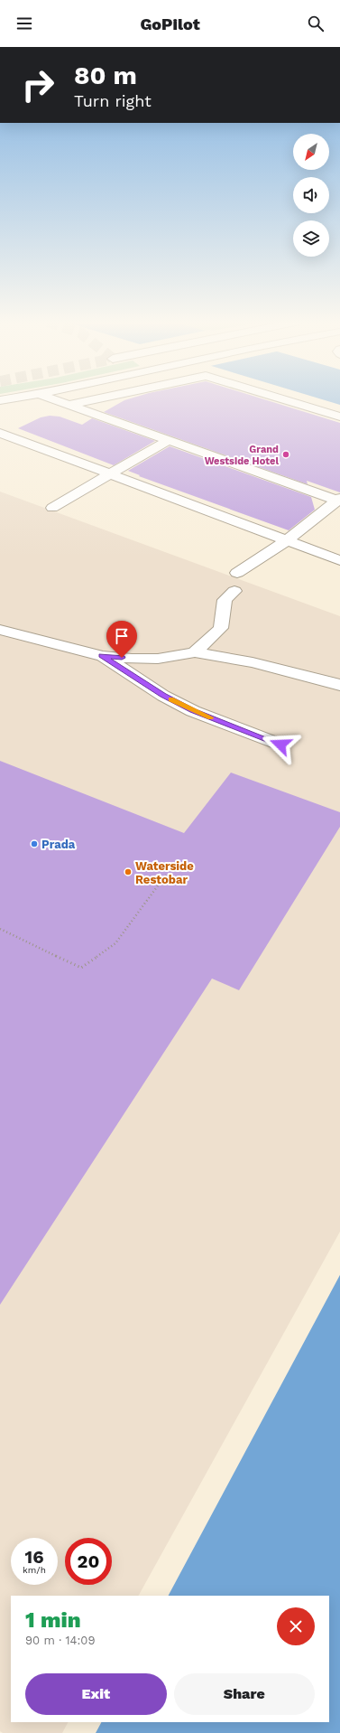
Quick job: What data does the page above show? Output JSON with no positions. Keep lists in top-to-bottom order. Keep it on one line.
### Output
{"places":["Grand Westside Hotel","Prada","Waterside Restobar"],"north":"bottom left","page":{"header":"GoPilot","turn":["80 m","Turn right"],"speed":"16 km/h","limit":"20","heading":["1 min","90 m · 14:09"],"buttons":["Exit","Share"]}}
